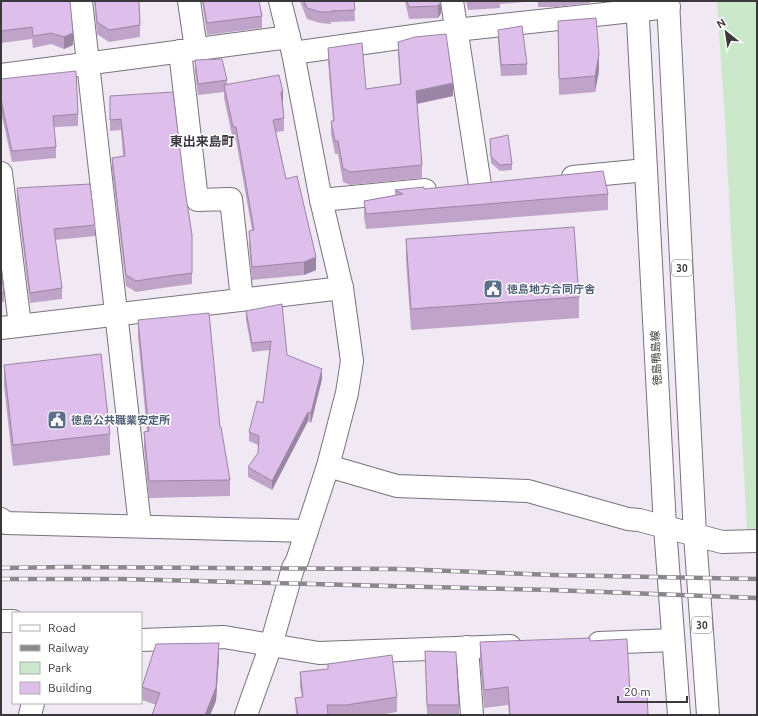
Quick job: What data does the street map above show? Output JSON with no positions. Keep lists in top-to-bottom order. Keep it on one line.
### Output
{"streets":{"street":["30","徳島鴨島線"]},"districts":["東出来島町"],"places":{"public building":["徳島地方合同庁舎","徳島公共職業安定所"]},"legend":["Road","Railway","Park","Building"],"scale_bar":"20 m","north":"top left"}
